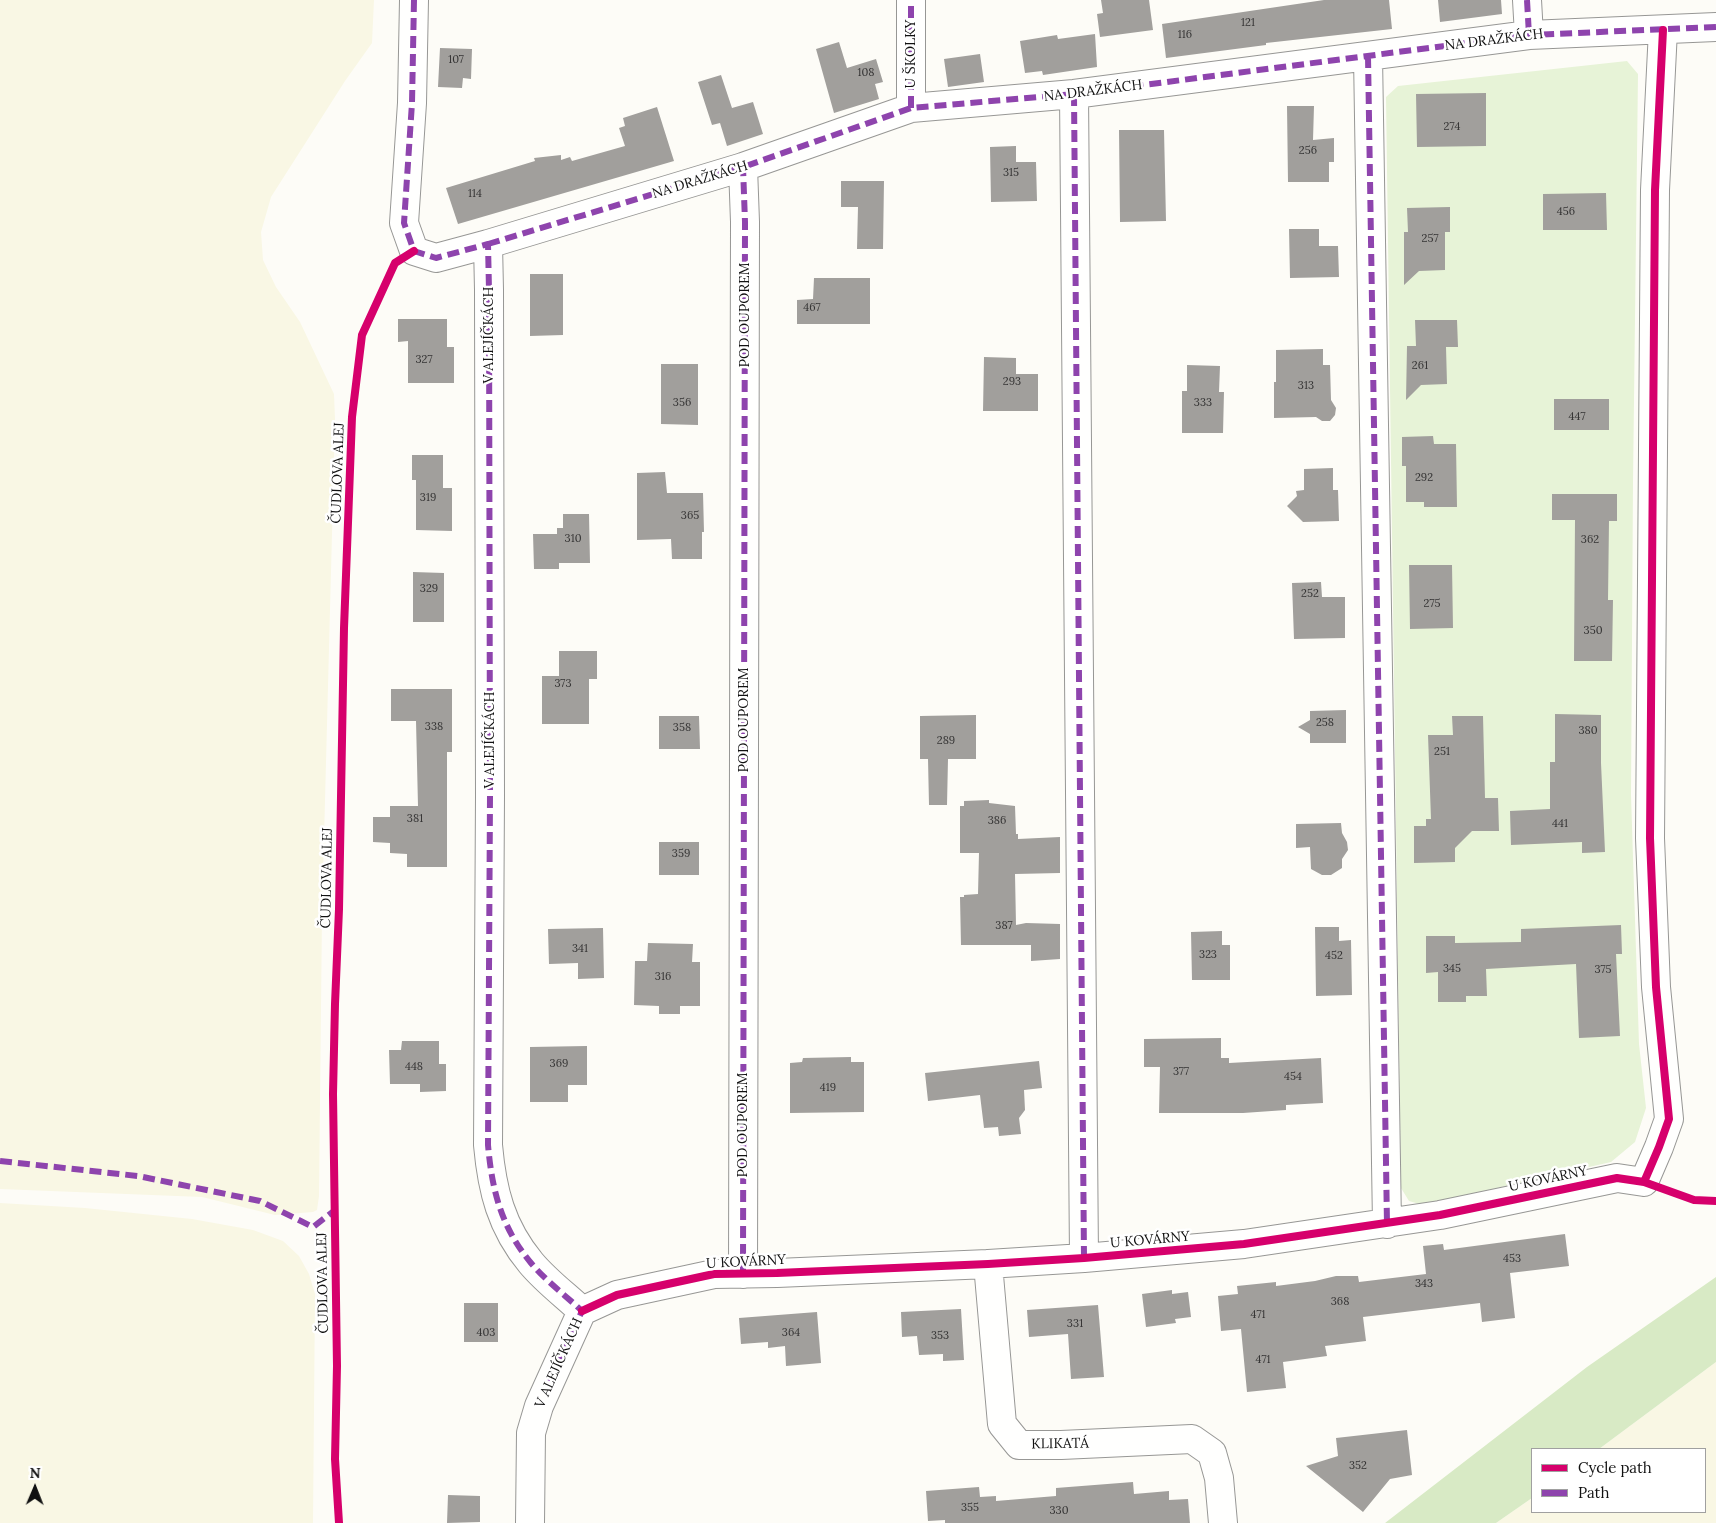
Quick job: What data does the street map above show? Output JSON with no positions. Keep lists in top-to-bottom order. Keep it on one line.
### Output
{"streets":{"street":["NA DRAŽKÁCH","U ŠKOLKY","POD OUPOREM","V ALEJÍČKÁCH","U KOVÁRNY","KLIKATÁ"],"cycle path":["ČUDLOVA ALEJ"]},"crossings":[["NA DRAŽKÁCH","U ŠKOLKY"],["NA DRAŽKÁCH","POD OUPOREM"],["NA DRAŽKÁCH","V ALEJÍČKÁCH"],["NA DRAŽKÁCH","U KOVÁRNY"],["POD OUPOREM","U KOVÁRNY"],["V ALEJÍČKÁCH","U KOVÁRNY"],["U KOVÁRNY","KLIKATÁ"]],"house_numbers":["121","116","107","108","274","256","315","114","456","257","467","327","261","293","313","356","333","447","292","319","365","310","362","329","252","275","350","373","258","338","358","380","289","251","381","386","441","359","387","341","323","452","345","375","316","369","448","377","454","419","453","343","368","471","331","403","364","353","471","352","355","330"],"legend":["Cycle path","Path"],"north":"top"}
